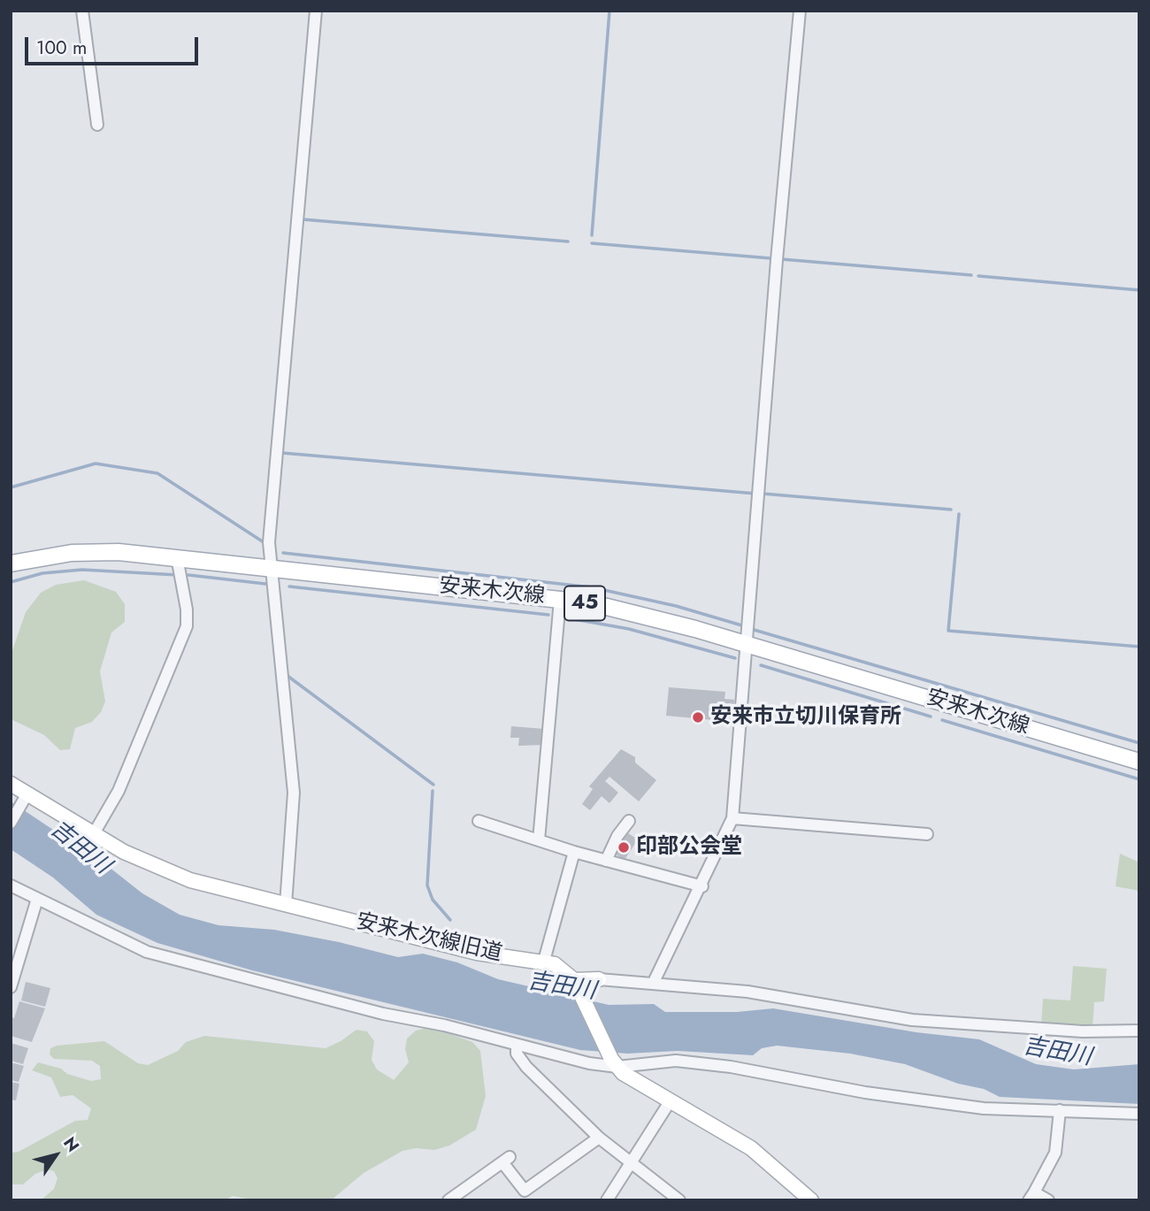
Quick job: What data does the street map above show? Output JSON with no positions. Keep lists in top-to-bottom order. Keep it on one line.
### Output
{"streets":{"main road":["安来木次線","45"],"street":["安来木次線旧道"]},"water":["吉田川"],"places":["安来市立切川保育所","印部公会堂"],"scale_bar":"100 m","north":"top right"}
